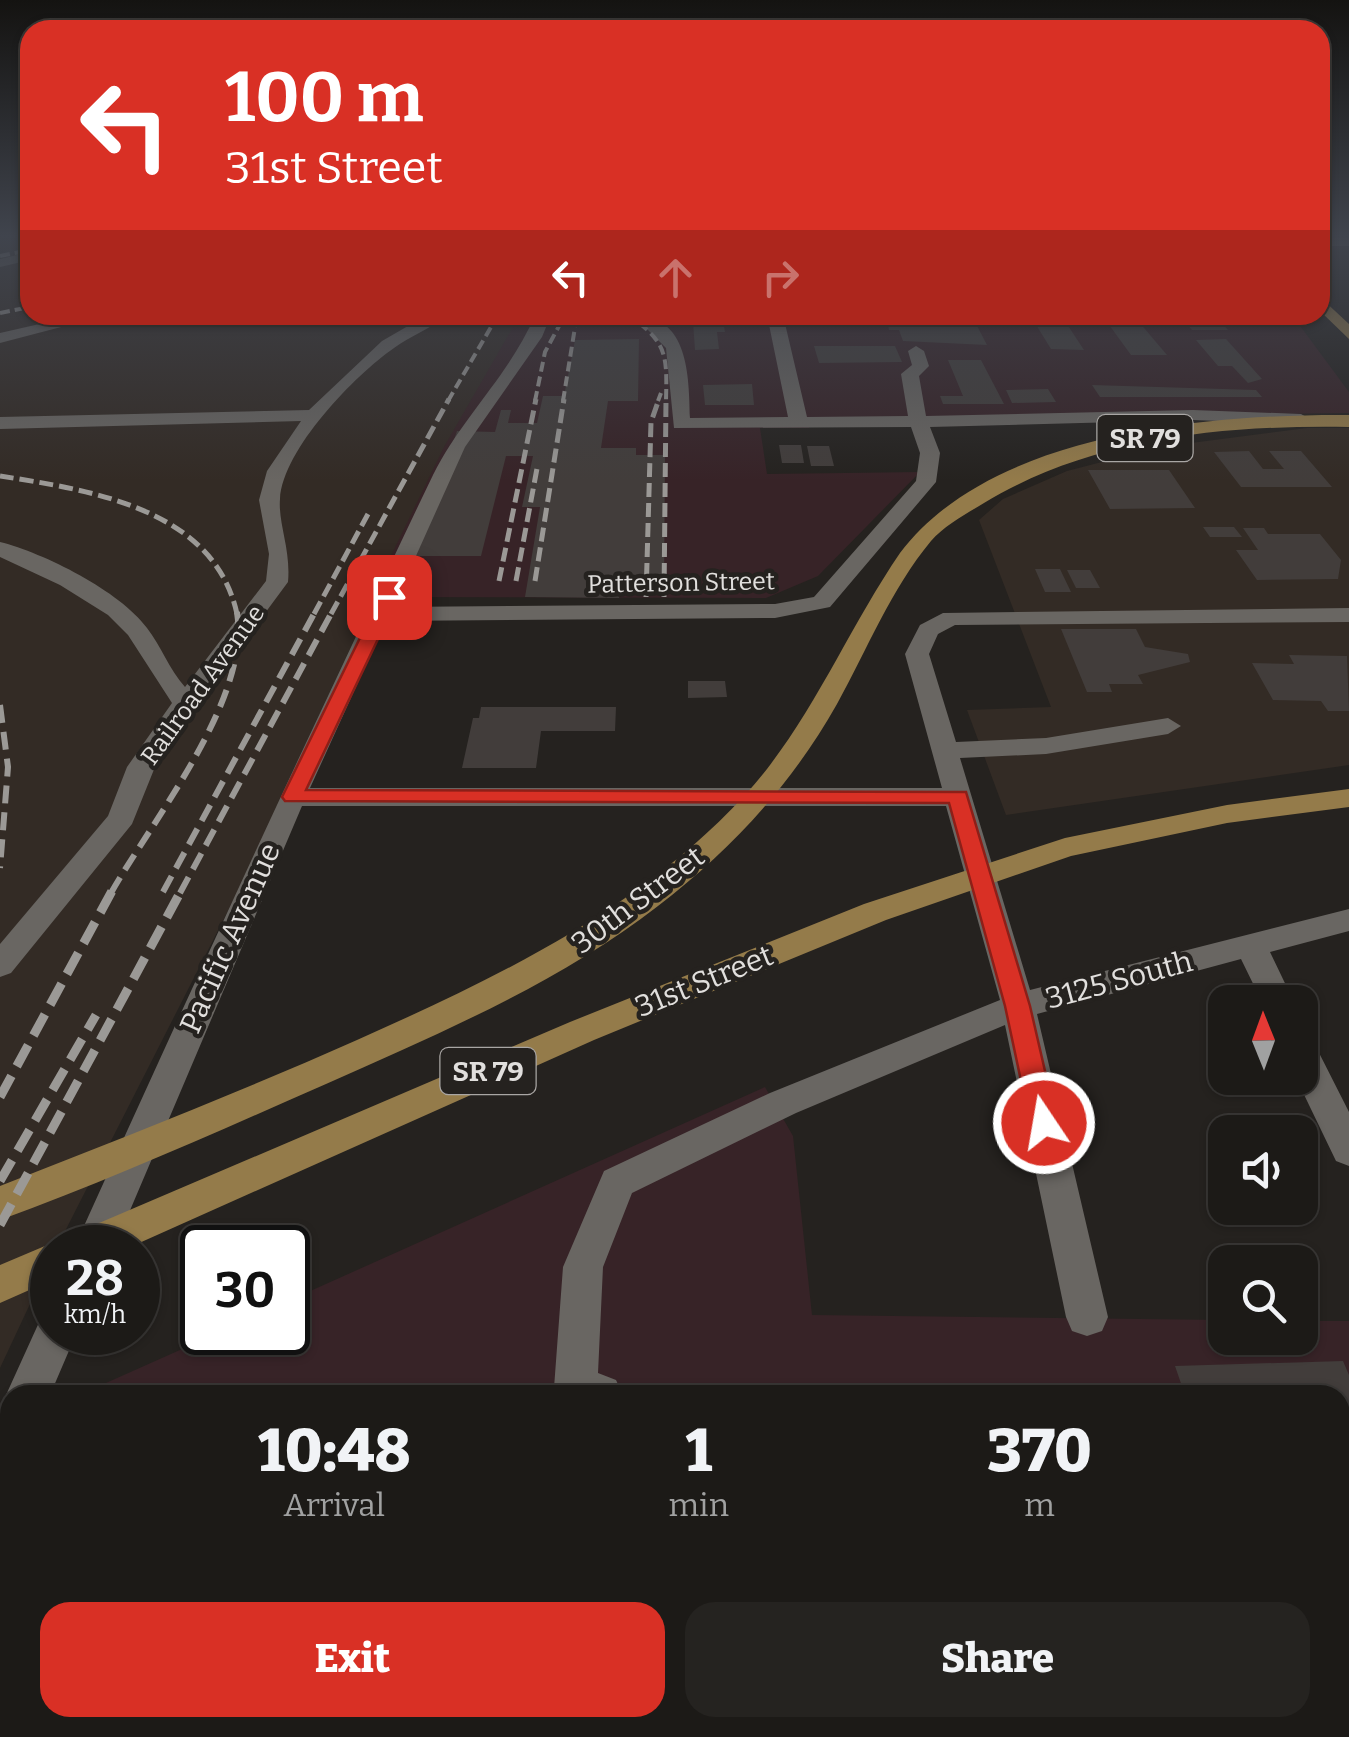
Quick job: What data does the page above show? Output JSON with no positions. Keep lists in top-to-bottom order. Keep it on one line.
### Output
{"streets":{"main road":["SR 79","30th Street","31st Street"],"street":["Patterson Street","Railroad Avenue","Pacific Avenue","3125 South"]},"crossings":[["Patterson Street","30th Street"],["Patterson Street","Pacific Avenue"]],"north":"top","page":{"turn":["100 m","31st Street"],"speed":"28 km/h","limit":"30","eta":["10:48","Arrival","1","min","370","m"],"buttons":["Exit","Share"]}}
